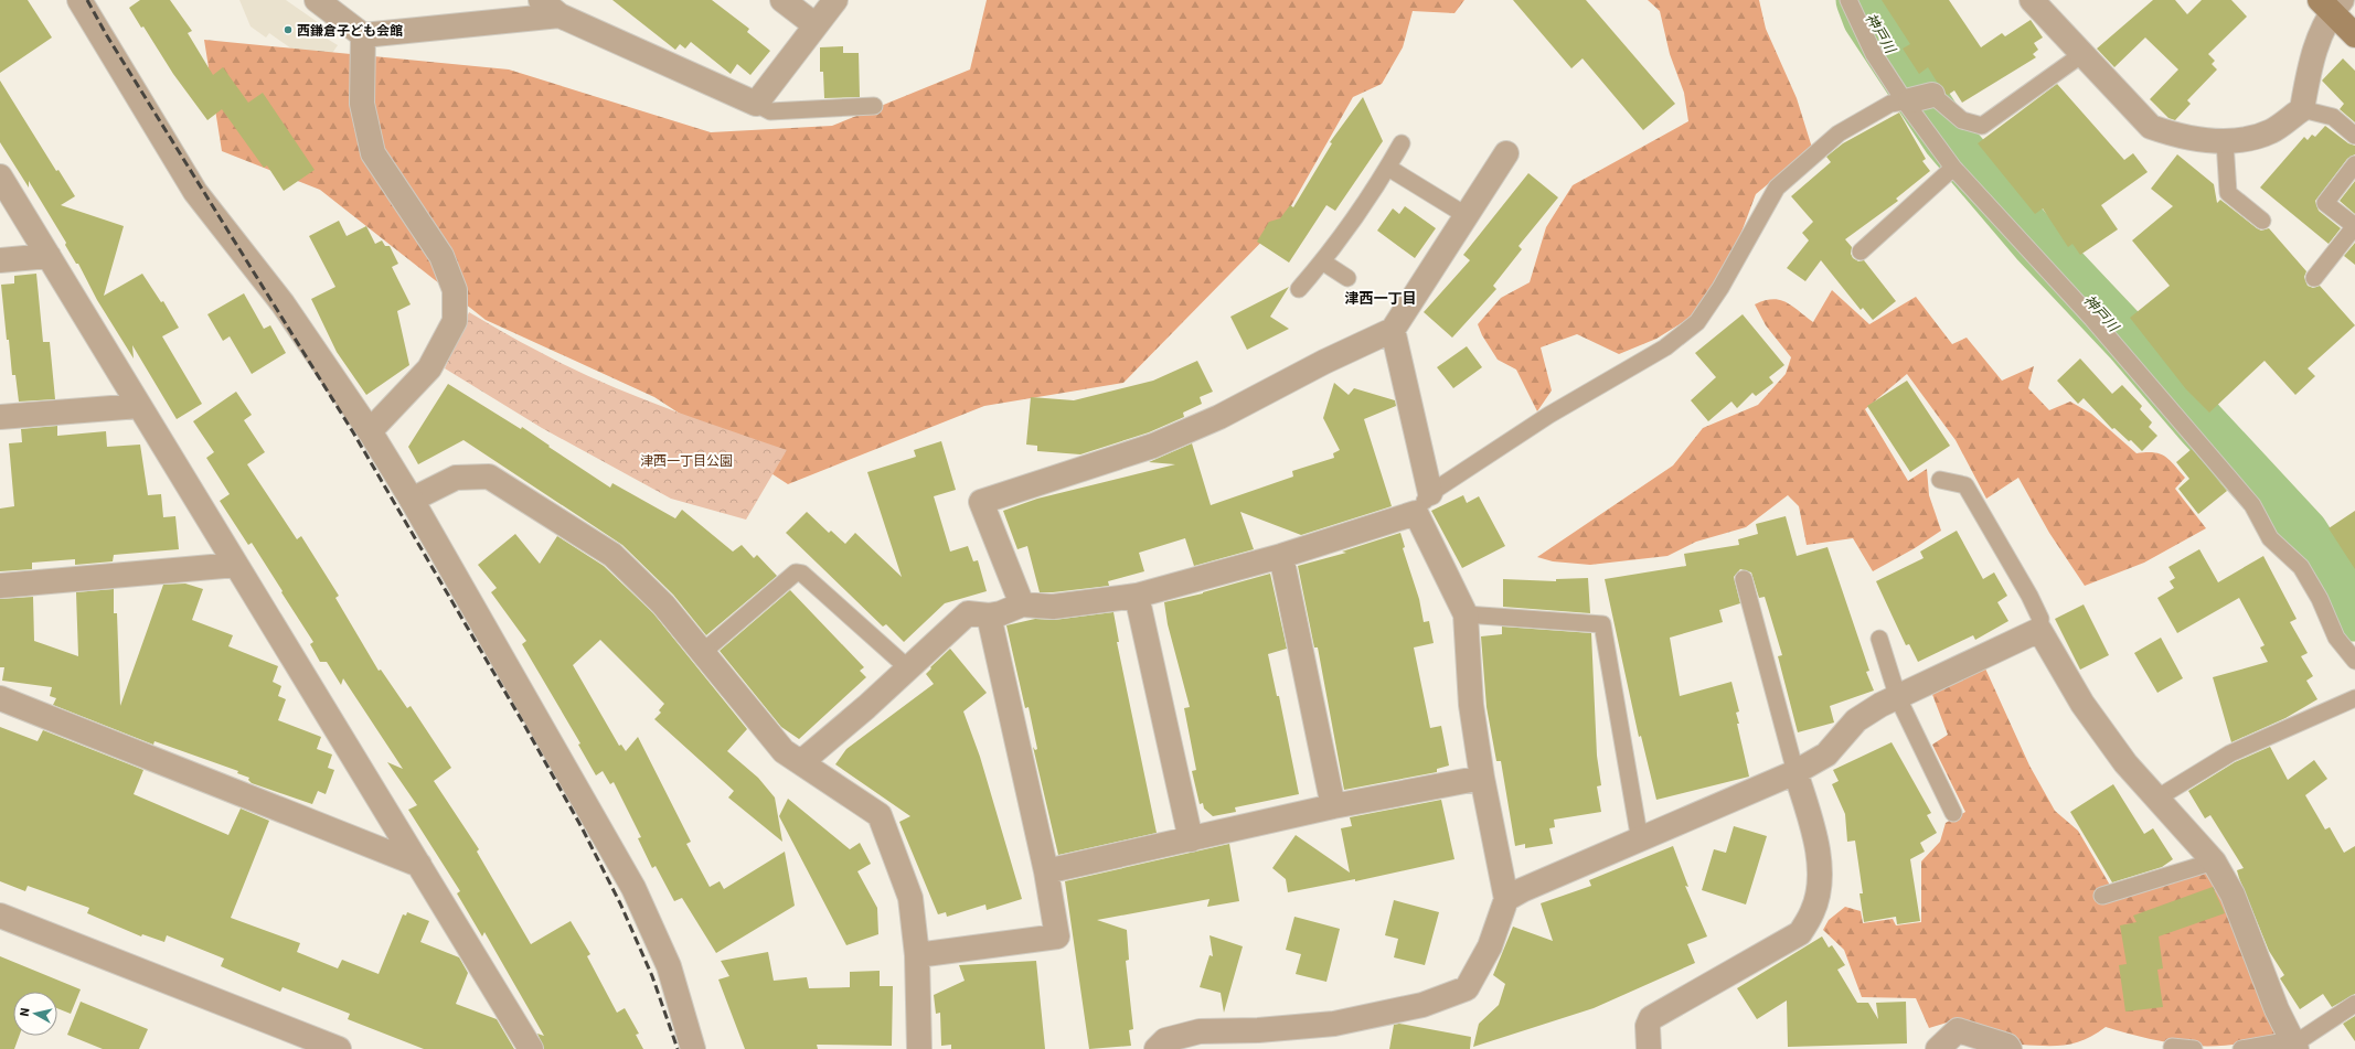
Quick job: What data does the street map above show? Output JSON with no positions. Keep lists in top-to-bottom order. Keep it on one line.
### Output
{"districts":["津西一丁目"],"water":["神戸川"],"parks":["津西一丁目公園"],"places":["西鎌倉子ども会館"],"north":"left"}
